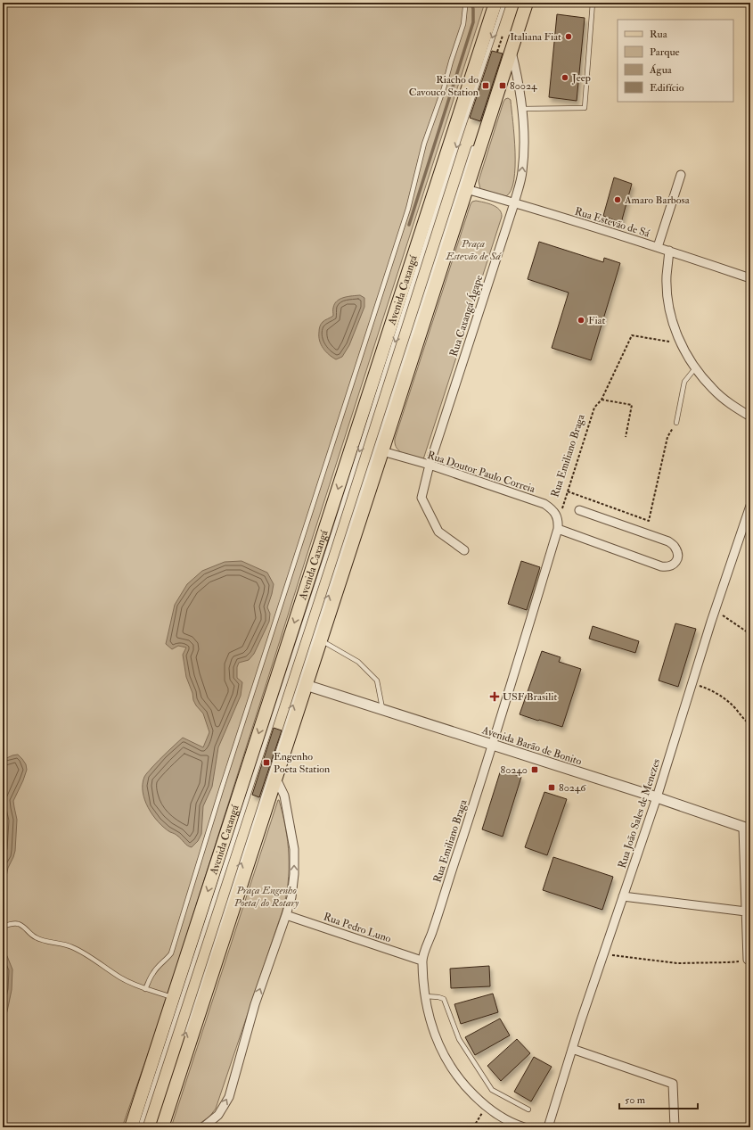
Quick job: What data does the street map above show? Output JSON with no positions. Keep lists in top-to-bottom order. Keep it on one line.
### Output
{"streets":{"main road":["Avenida Caxangá"],"street":["Rua Estevão de Sá","Rua Caxangá Ágape","Rua Emiliano Braga","Rua Doutor Paulo Correia","Avenida Barão de Bonito","Rua João Sales de Menezes","Rua Pedro Luno"]},"crossings":[["Rua Estevão de Sá","Rua Caxangá Ágape"],["Rua Caxangá Ágape","Rua Doutor Paulo Correia"],["Rua Emiliano Braga","Rua Doutor Paulo Correia"],["Rua Emiliano Braga","Avenida Barão de Bonito"],["Rua Emiliano Braga","Rua Pedro Luno"],["Avenida Barão de Bonito","Rua João Sales de Menezes"]],"parks":["Praça Estevão de Sá","Praça Engenho Poeta/ do Rotary"],"places":{"other":["Italiana Fiat","Jeep","Amaro Barbosa","Fiat"],"transit":["Riacho do Cavouco Station","80024","Engenho Poeta Station","80240","80246"],"health":["USF Brasilit"]},"legend":["Rua","Parque","Água","Edifício"],"scale_bar":"50 m"}
